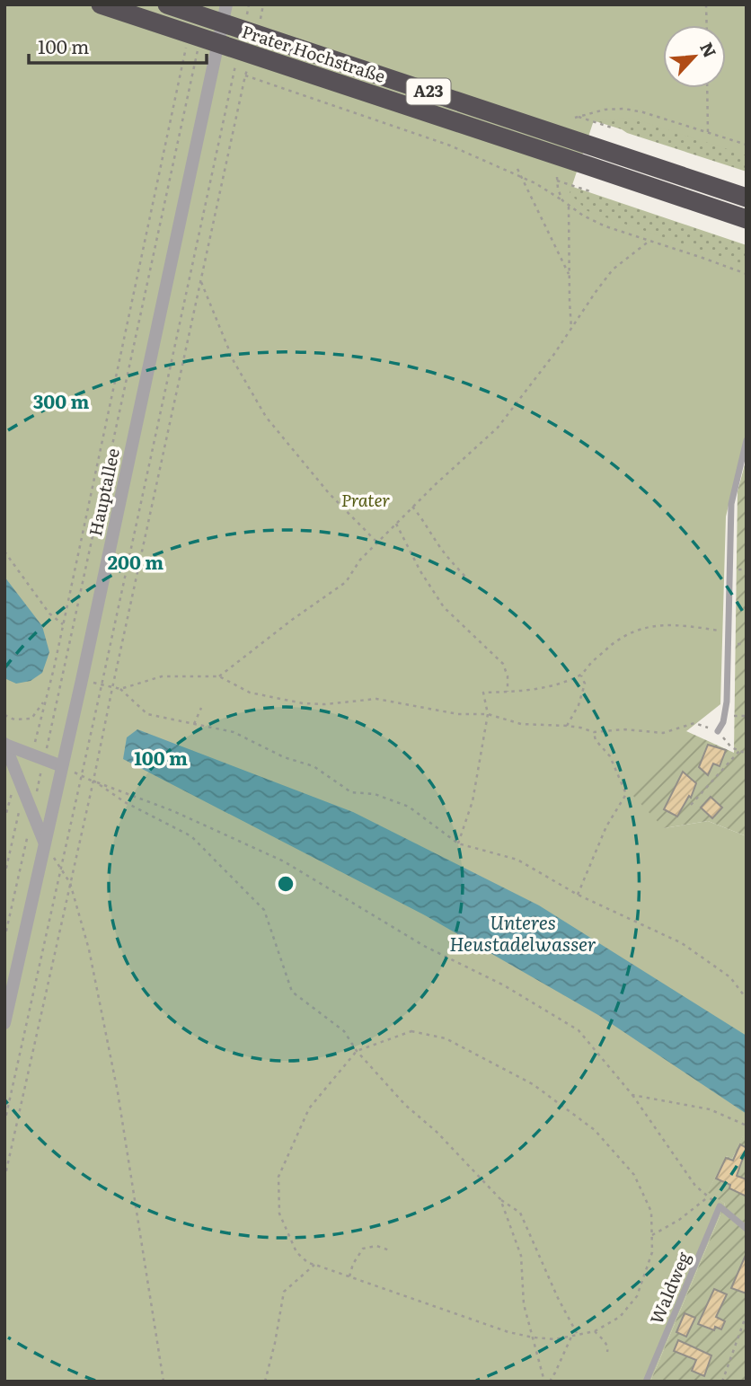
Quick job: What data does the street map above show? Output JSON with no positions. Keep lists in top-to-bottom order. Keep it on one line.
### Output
{"streets":{"highway":["Prater Hochstraße","A23"],"street":["Hauptallee"],"lane":["Waldweg"]},"water":["Unteres Heustadelwasser"],"parks":["Prater"],"scale_bar":"100 m","north":"top right","rings":["300 m","200 m","100 m"]}
